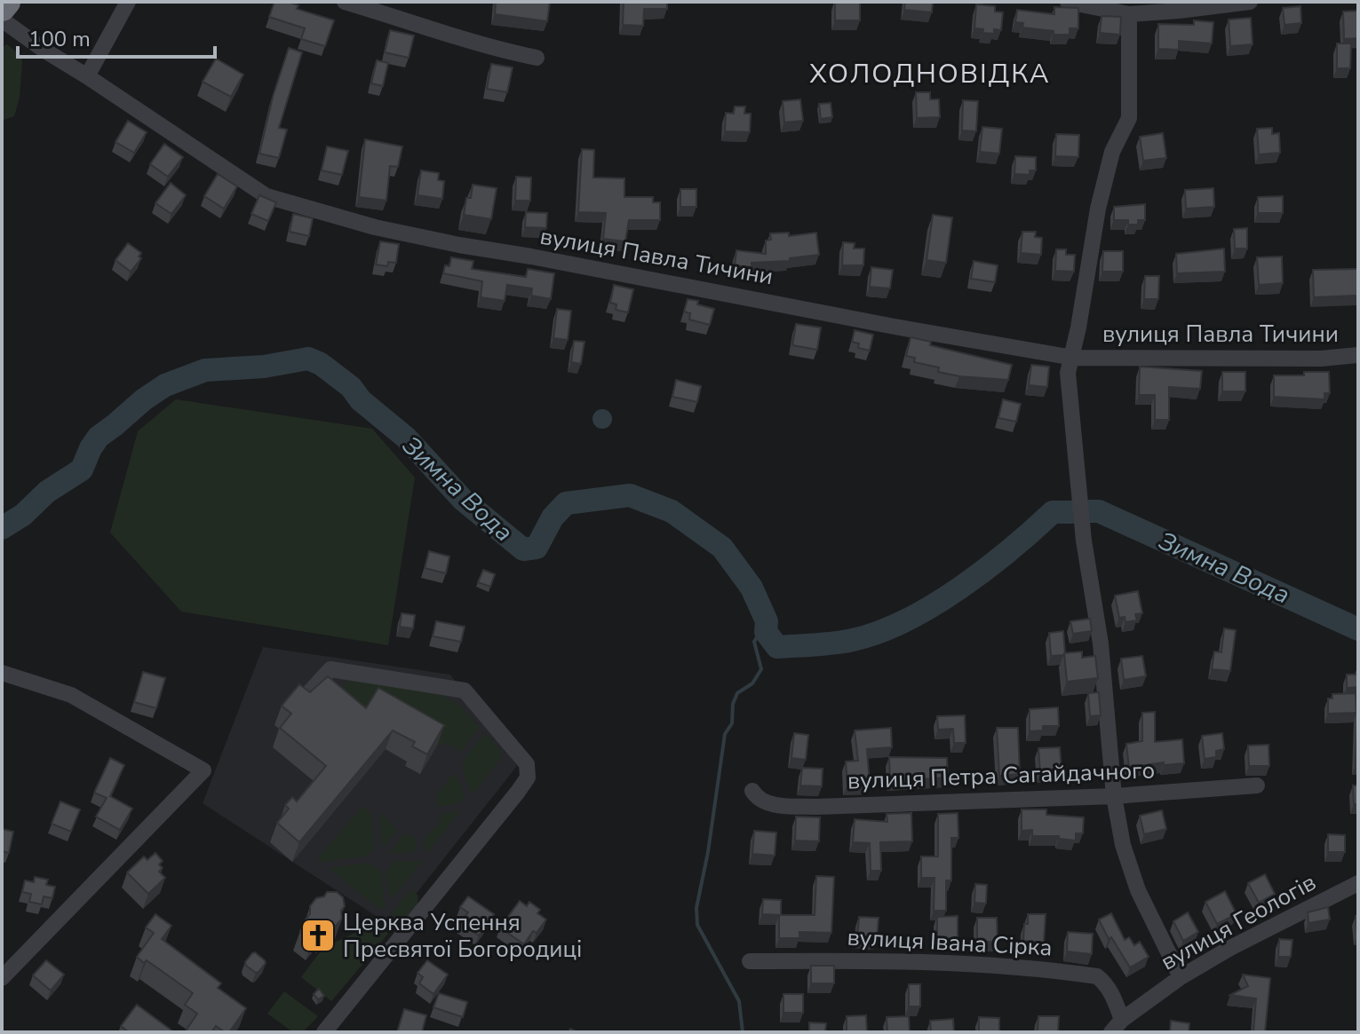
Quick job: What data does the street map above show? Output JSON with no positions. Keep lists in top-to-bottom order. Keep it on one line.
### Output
{"streets":{"street":["вулиця Павла Тичини","вулиця Петра Сагайдачного","вулиця Геологів","вулиця Івана Сірка"]},"crossings":[["вулиця Геологів","вулиця Івана Сірка"]],"districts":["ХОЛОДНОВІДКА"],"water":["Зимна Вода"],"places":{"church":["Церква Успення Пресвятої Богородиці"]},"scale_bar":"100 m"}
